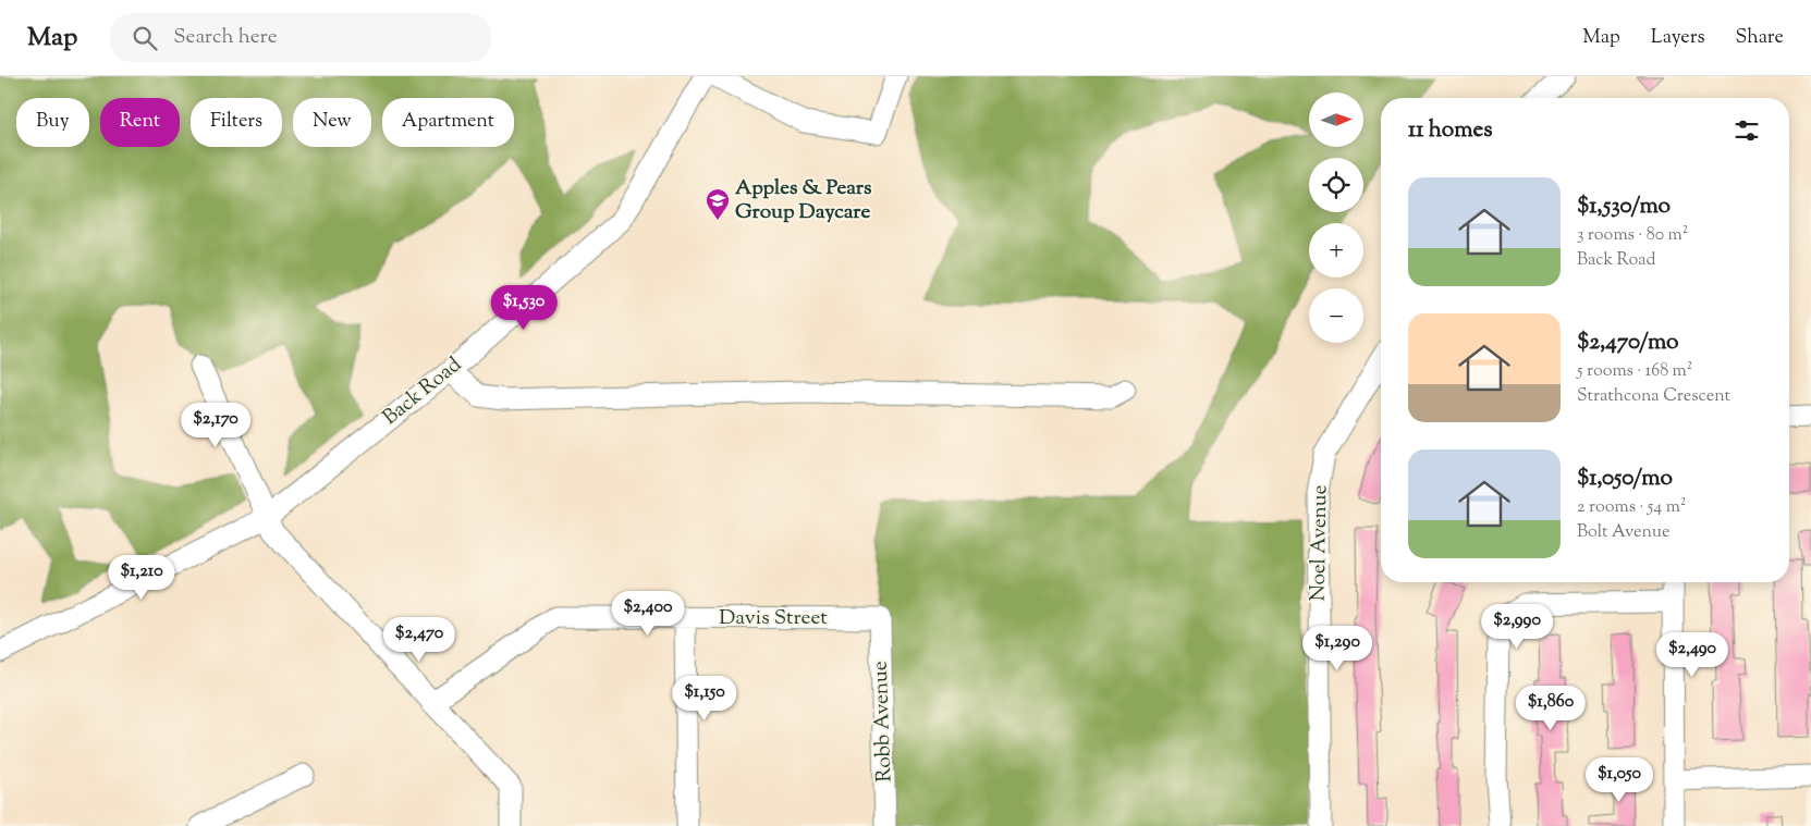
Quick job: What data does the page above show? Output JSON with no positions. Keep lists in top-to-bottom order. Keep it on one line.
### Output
{"streets":{"street":["Back Road","Noel Avenue","Davis Street","Robb Avenue"]},"crossings":[["Davis Street","Robb Avenue"]],"places":{"school or university":["Apples & Pears Group Daycare"]},"north":"right","page":{"header":"Map","search":"Search here","nav":["Map","Layers","Share"],"map_buttons":["+","−"],"chip":["Buy","Rent","Filters","New","Apartment"],"heading":"11 homes","list":[{"name":"$1,530/mo","note":"3 rooms · 80 m² · Back Road"},{"name":"$2,470/mo","note":"5 rooms · 168 m² · Strathcona Crescent"},{"name":"$1,050/mo","note":"2 rooms · 54 m² · Bolt Avenue"}],"price":["$1,530","$2,170","$1,210","$2,400","$2,990","$2,470","$1,290","$2,490","$1,150","$1,860","$1,050"]}}
